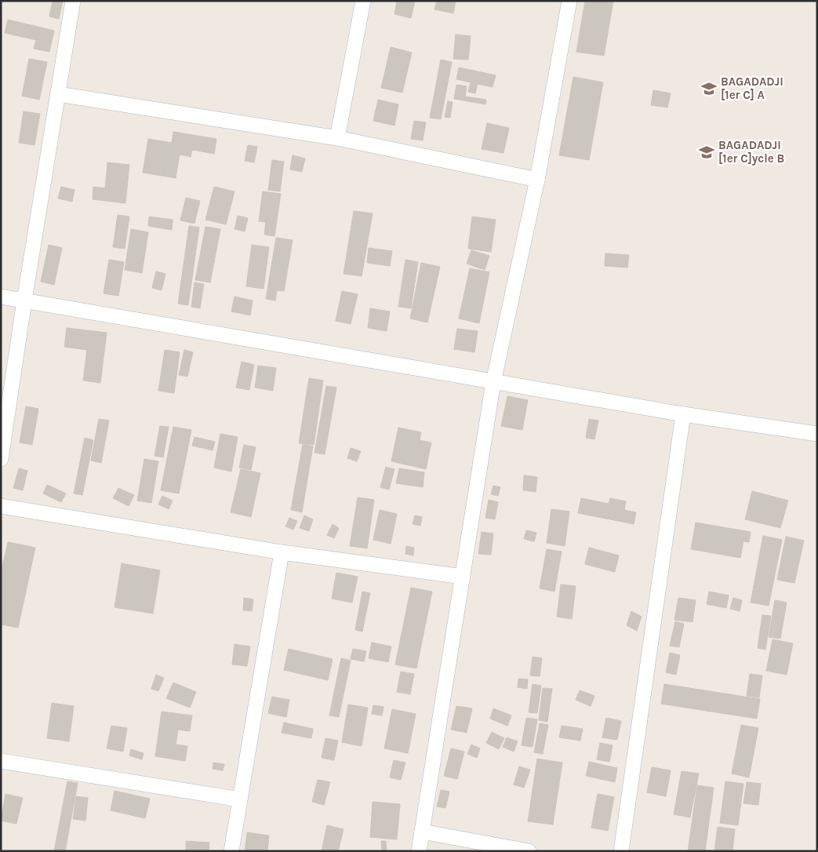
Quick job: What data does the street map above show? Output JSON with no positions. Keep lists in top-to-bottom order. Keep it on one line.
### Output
{"places":{"school or university":["BAGADADJI [1er C] A","BAGADADJI [1er C]ycle B"]}}
